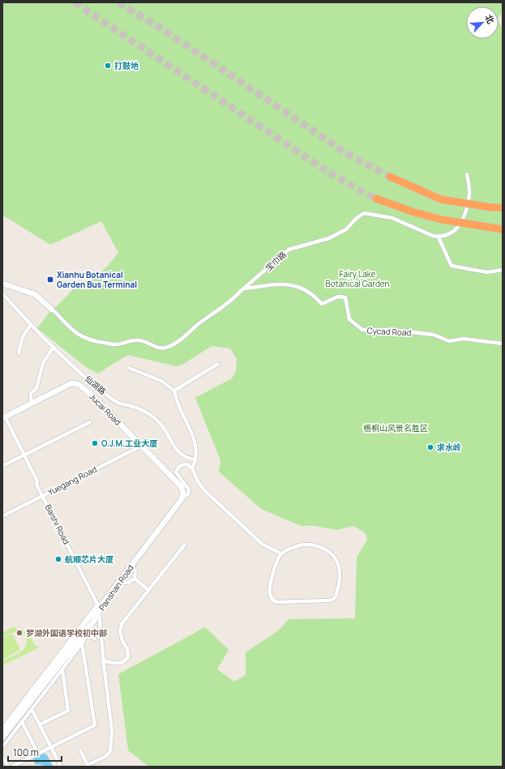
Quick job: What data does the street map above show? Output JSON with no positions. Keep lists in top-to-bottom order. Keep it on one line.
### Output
{"streets":{"street":["宝巾路","Cycad Road","仙湖路","Jucai Road","Yuegang Road","Baishi Road","Panshan Road"]},"crossings":[["宝巾路","Cycad Road"],["Jucai Road","Yuegang Road"],["Jucai Road","Baishi Road"],["Jucai Road","Panshan Road"],["Yuegang Road","Baishi Road"],["Baishi Road","Panshan Road"]],"parks":["Fairy Lake Botanical Garden","梧桐山风景名胜区"],"places":{"other":["打鼓地","O.J.M.工业大厦","求水岭","航顺芯片大厦","罗湖外国语学校初中部"],"transit":["Xianhu Botanical Garden Bus Terminal"]},"scale_bar":"100 m","north":"top right"}
